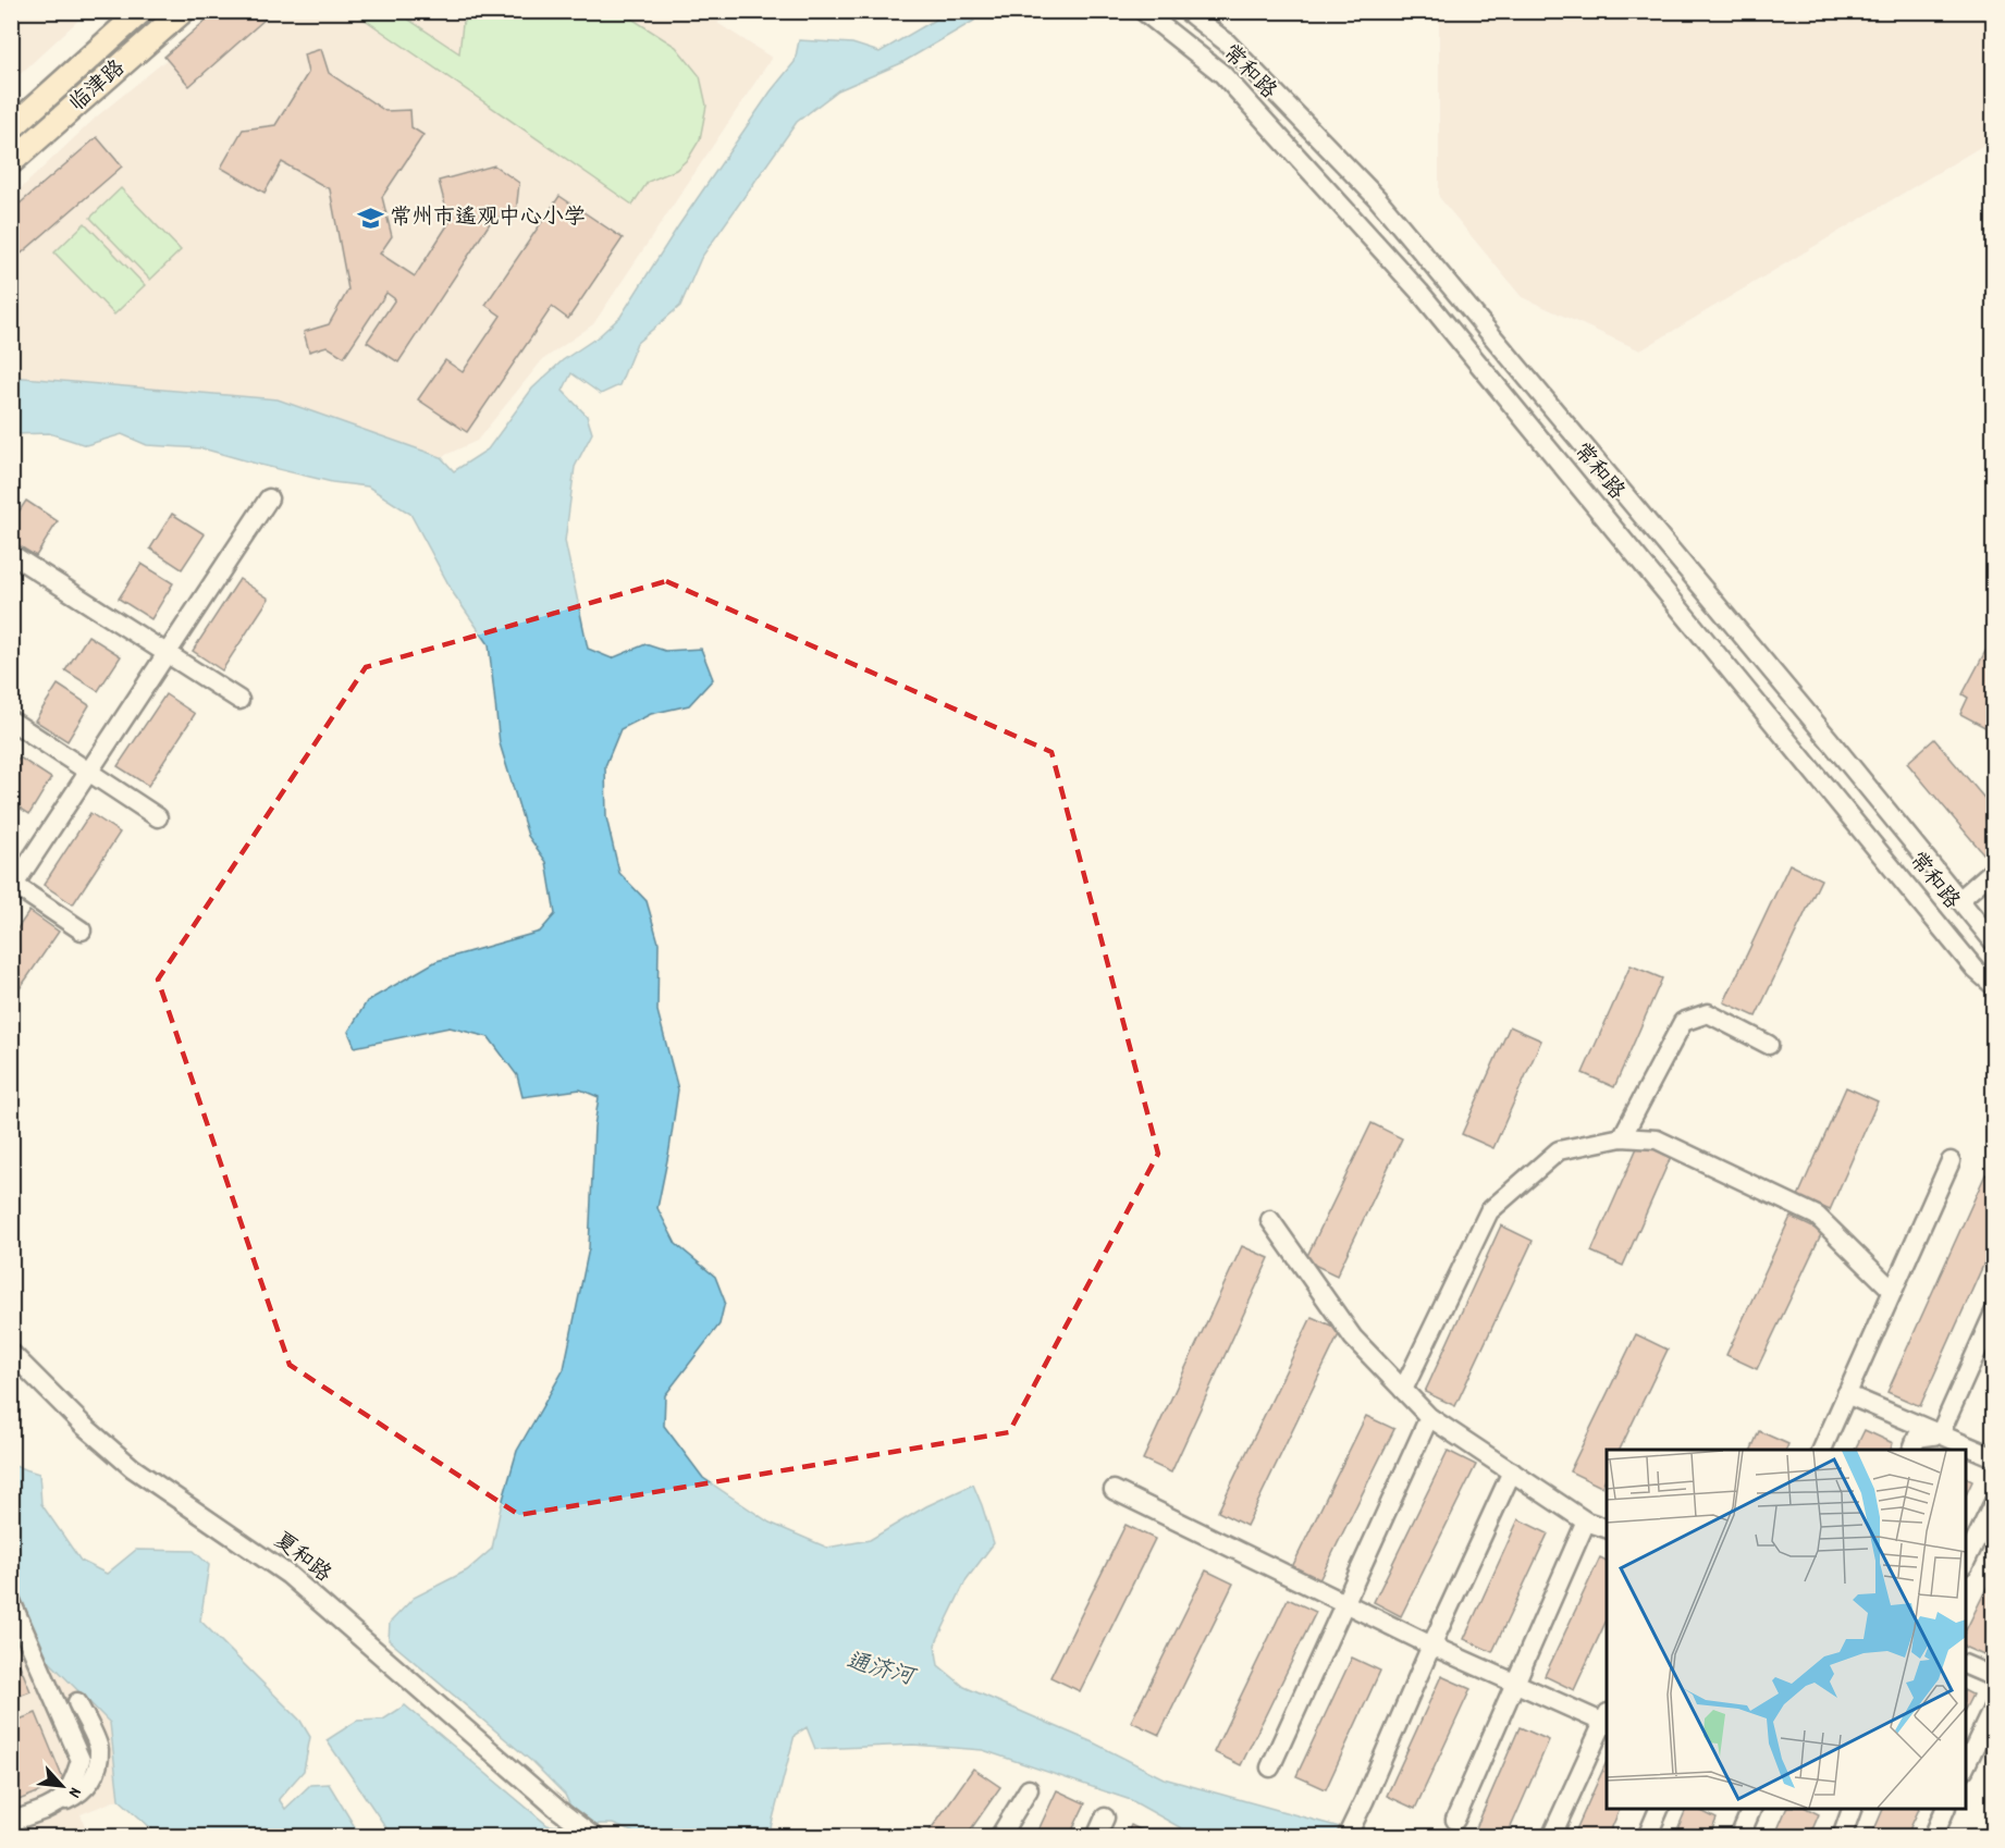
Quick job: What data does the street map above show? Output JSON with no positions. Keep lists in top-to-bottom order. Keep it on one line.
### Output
{"streets":{"main road":["临津路"],"street":["常和路","夏和路"]},"water":["通济河"],"places":{"school or university":["常州市遥观中心小学"]},"north":"bottom right"}
